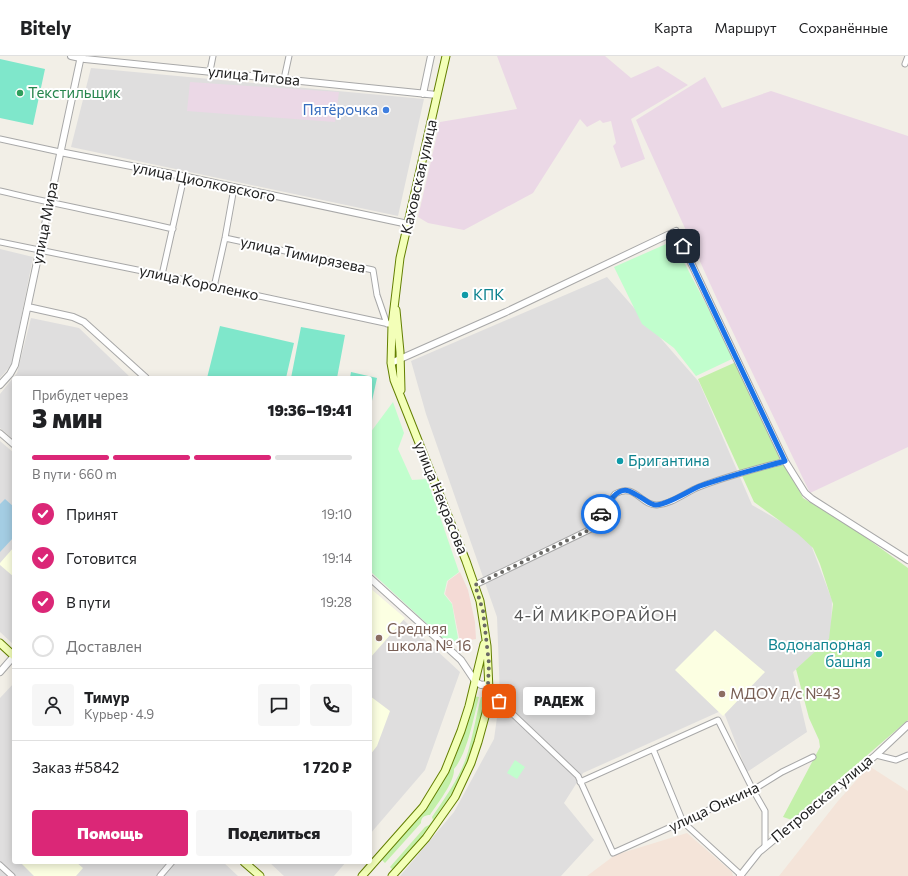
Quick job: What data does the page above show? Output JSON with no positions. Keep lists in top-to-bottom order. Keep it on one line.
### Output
{"streets":{"main road":["Каховская улица","улица Некрасова"],"street":["улица Титова","улица Циолковского","улица Мира","улица Тимирязева","улица Короленко","Петровская улица","улица Онкина"]},"crossings":[["улица Титова","Каховская улица"],["улица Титова","улица Мира"],["Каховская улица","улица Циолковского"],["Каховская улица","улица Тимирязева"],["Каховская улица","улица Короленко"],["Каховская улица","улица Некрасова"],["улица Циолковского","улица Мира"],["улица Мира","улица Короленко"],["улица Тимирязева","улица Короленко"]],"districts":["4-Й МИКРОРАЙОН"],"places":["Текстильщик","Пятёрочка","КПК","Бригантина","Средняя школа № 16","Водонапорная башня","МДОУ д/с №43","РАДЕЖ"],"page":{"header":"Bitely","nav":["Карта","Маршрут","Сохранённые"],"heading":["3 мин","Прибудет через","19:36–19:41"],"panel":["Тимур","Курьер · 4.9","Заказ #5842","1 720 ₽"],"bar":"В пути · 660 m","list":[["Принят","19:10"],["Готовится","19:14"],["В пути","19:28"],"Доставлен"],"bubble":"РАДЕЖ","buttons":["Помощь","Поделиться"]}}
